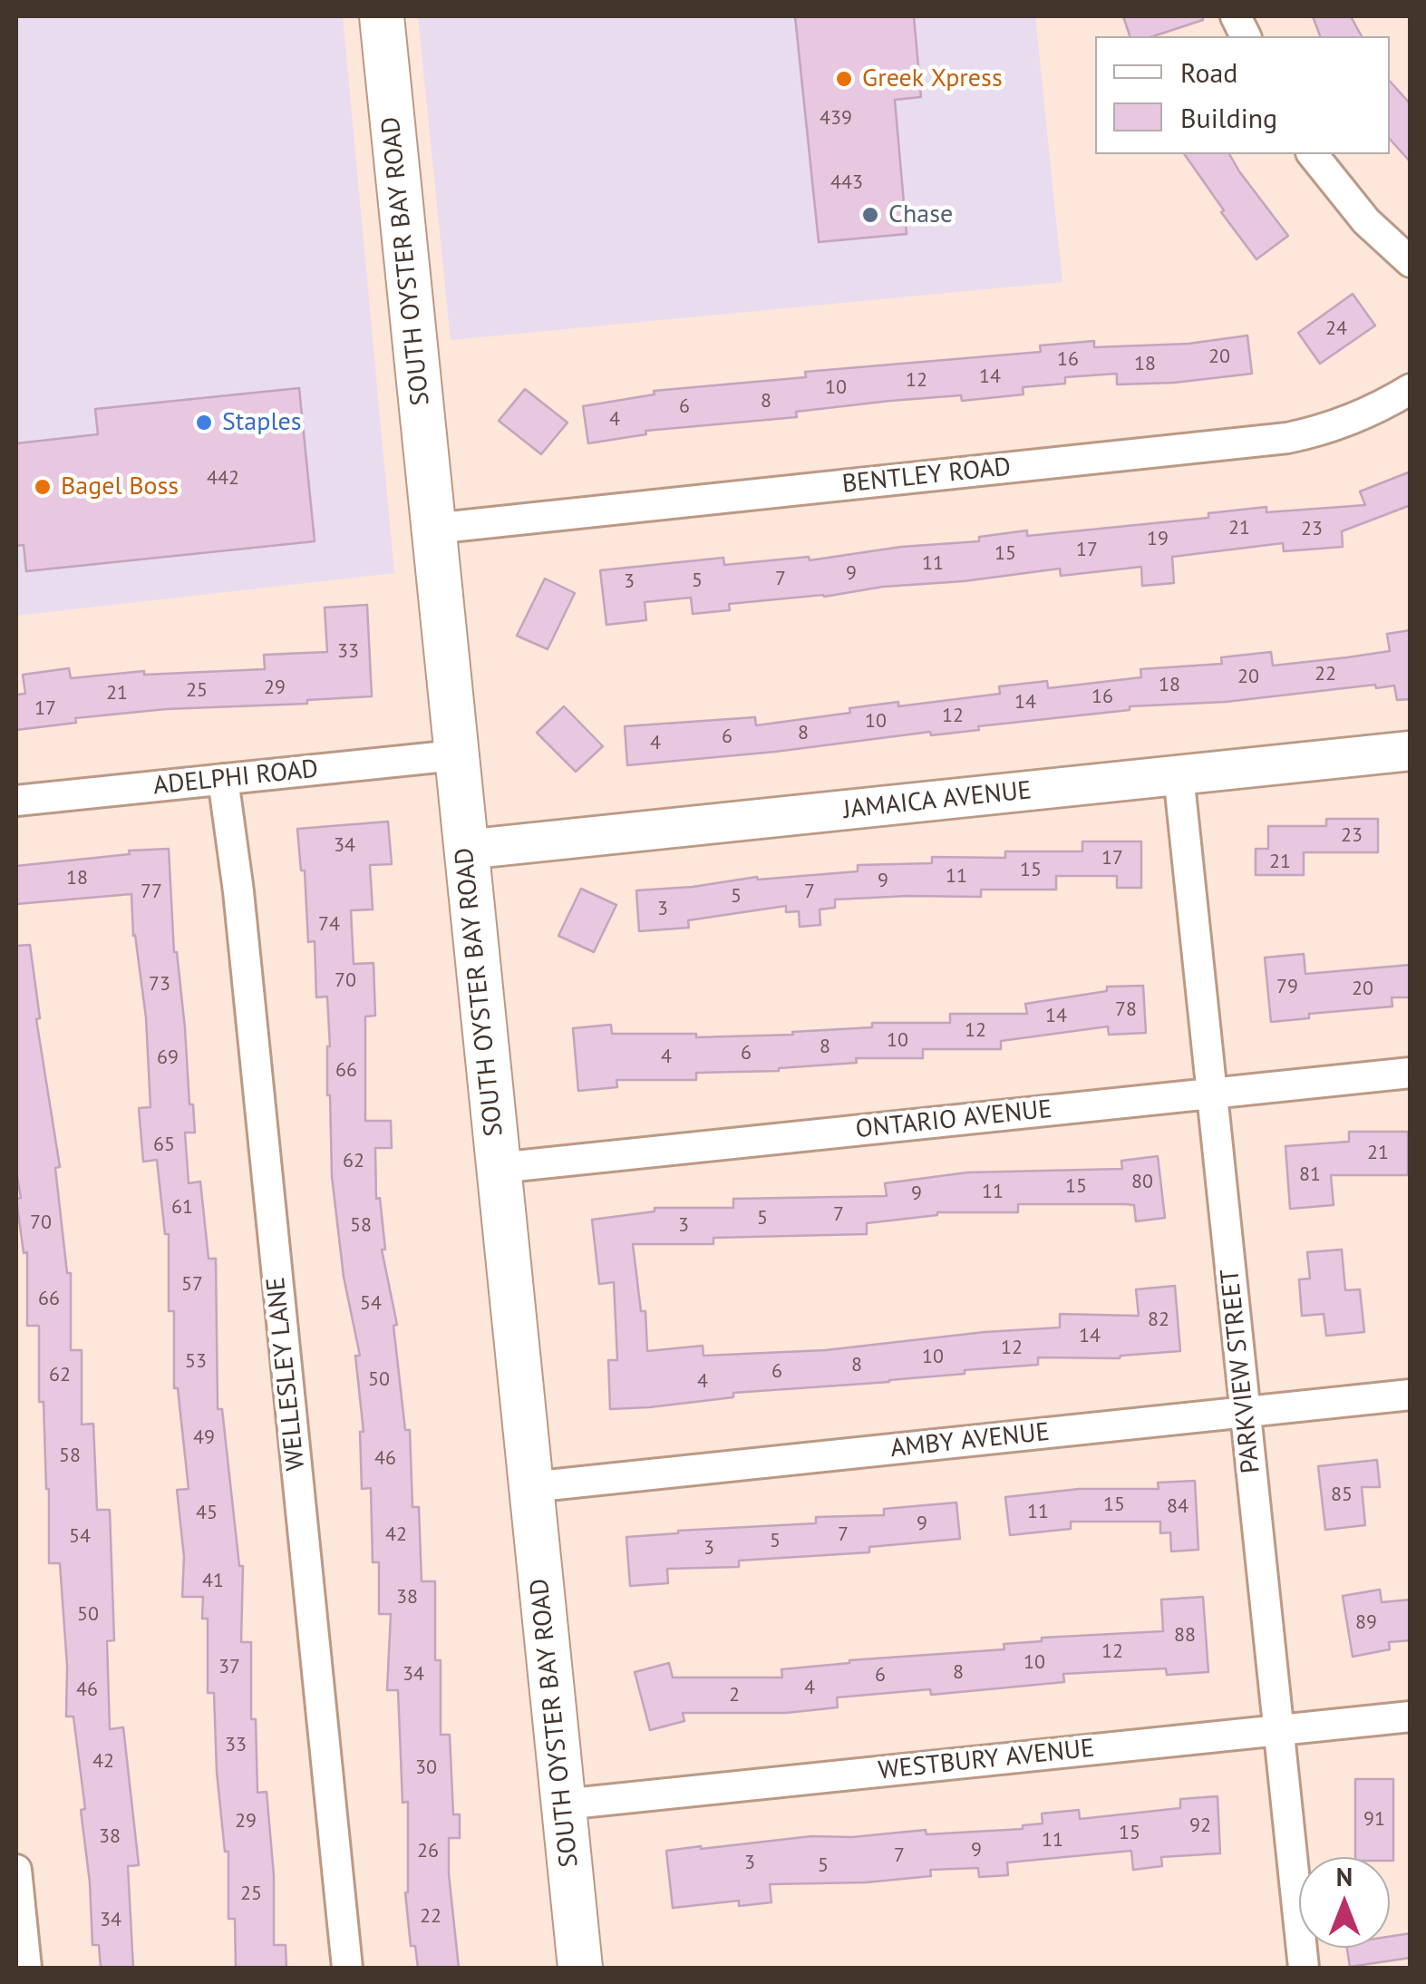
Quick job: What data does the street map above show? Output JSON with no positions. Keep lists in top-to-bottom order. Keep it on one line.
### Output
{"streets":{"main road":["SOUTH OYSTER BAY ROAD"],"street":["BENTLEY ROAD","ADELPHI ROAD","JAMAICA AVENUE","ONTARIO AVENUE","PARKVIEW STREET","WELLESLEY LANE","AMBY AVENUE","WESTBURY AVENUE"]},"crossings":[["SOUTH OYSTER BAY ROAD","BENTLEY ROAD"],["SOUTH OYSTER BAY ROAD","ADELPHI ROAD"],["SOUTH OYSTER BAY ROAD","JAMAICA AVENUE"],["SOUTH OYSTER BAY ROAD","ONTARIO AVENUE"],["SOUTH OYSTER BAY ROAD","AMBY AVENUE"],["SOUTH OYSTER BAY ROAD","WESTBURY AVENUE"],["ADELPHI ROAD","WELLESLEY LANE"],["JAMAICA AVENUE","PARKVIEW STREET"],["ONTARIO AVENUE","PARKVIEW STREET"],["PARKVIEW STREET","AMBY AVENUE"],["PARKVIEW STREET","WESTBURY AVENUE"]],"places":["Greek Xpress","Chase","Staples","Bagel Boss"],"house_numbers":["439","443","24","20","16","18","14","12","10","8","6","4","442","21","23","19","17","15","11","9","7","5","3","33","22","20","18","29","25","21","16","14","17","12","10","8","6","4","23","34","17","21","15","11","18","9","77","7","5","3","74","70","73","79","20","78","14","12","10","8","6","4","69","66","65","21","62","81","80","15","11","9","61","7","5","70","58","3","57","66","54","82","14","12","10","53","8","6","62","50","4","49","58","46","85","15","84","11","45","9","42","7","54","5","3","41","38","50","89","88","12","10","37","8","34","6","4","46","2","33","42","30","91","29","92","15","38","11","9","26","7","3","5","25","22","34"],"legend":["Road","Building"],"north":"top"}
